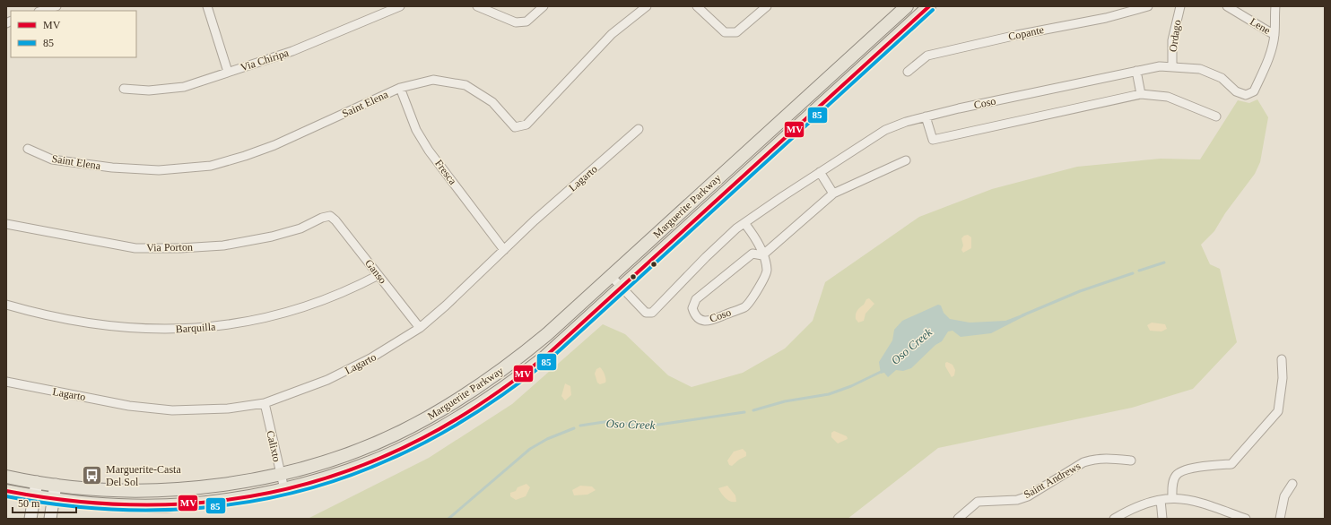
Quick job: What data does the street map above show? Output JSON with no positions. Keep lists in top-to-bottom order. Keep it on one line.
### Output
{"streets":{"main road":["Marguerite Parkway"],"street":["Lene","Copante","Ordago","Via Chiripa","Coso","Saint Elena","Fresca","Lagarto","Via Porton","Ganso","Barquilla","Calixto","Saint Andrews"]},"crossings":[["Lene","Coso"],["Ordago","Coso"],["Coso","Marguerite Parkway"],["Saint Elena","Fresca"],["Fresca","Lagarto"],["Lagarto","Ganso"],["Lagarto","Calixto"],["Marguerite Parkway","Calixto"],["Via Porton","Ganso"],["Ganso","Barquilla"]],"water":["Oso Creek"],"places":{"bus stop":["Marguerite-Casta Del Sol"]},"lines":["transit line MV","transit line 85"],"legend":["MV","85"],"scale_bar":"50 m"}
